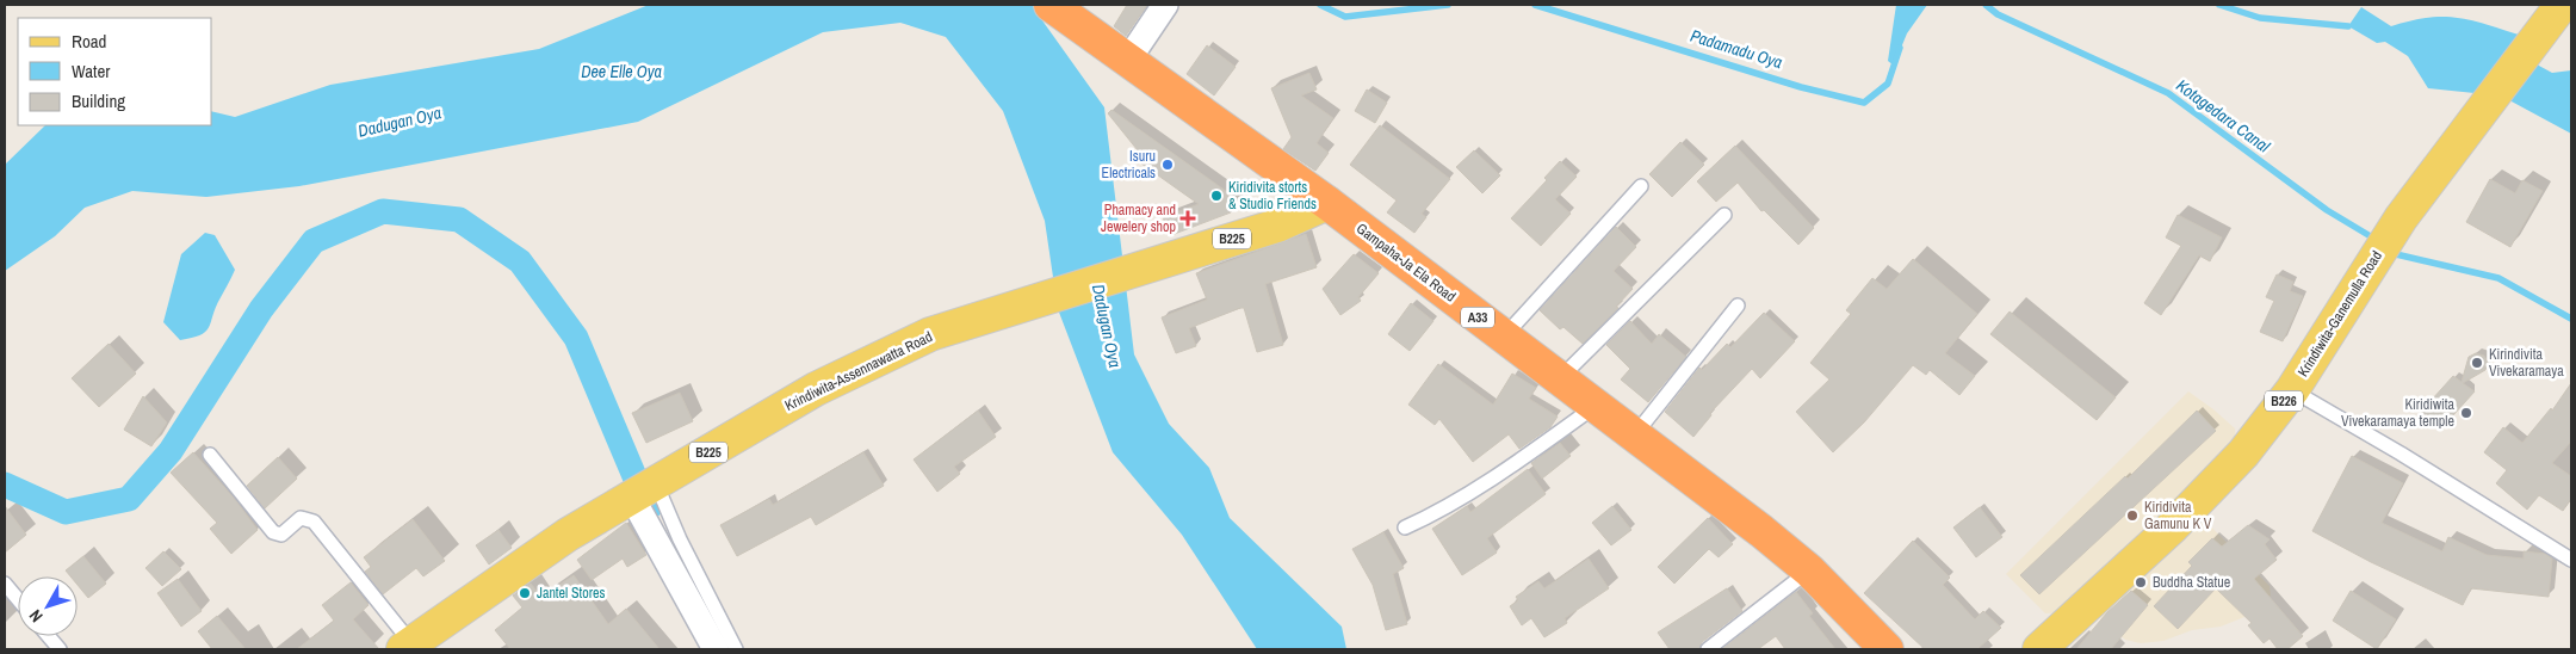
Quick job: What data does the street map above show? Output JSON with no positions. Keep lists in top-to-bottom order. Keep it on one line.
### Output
{"streets":{"highway":["Gampaha-Ja Ela Road","A33"],"main road":["B225","Krindiwita-Ganemulla Road","Krindiwita-Assennawatta Road","B226"]},"crossings":[["Gampaha-Ja Ela Road","Krindiwita-Assennawatta Road"]],"water":["Padamadu Oya","Dee Elle Oya","Kotagedara Canal","Dadugan Oya"],"places":{"other":["Isuru Electricals","Kiridivita storts & Studio Friends","Kirindivita Vivekaramaya","Kiridiwita Vivekaramaya temple","Kiridivita Gamunu K V","Buddha Statue","Jantel Stores"],"health":["Phamacy and Jewelery shop"]},"legend":["Road","Water","Building"],"north":"bottom left"}
